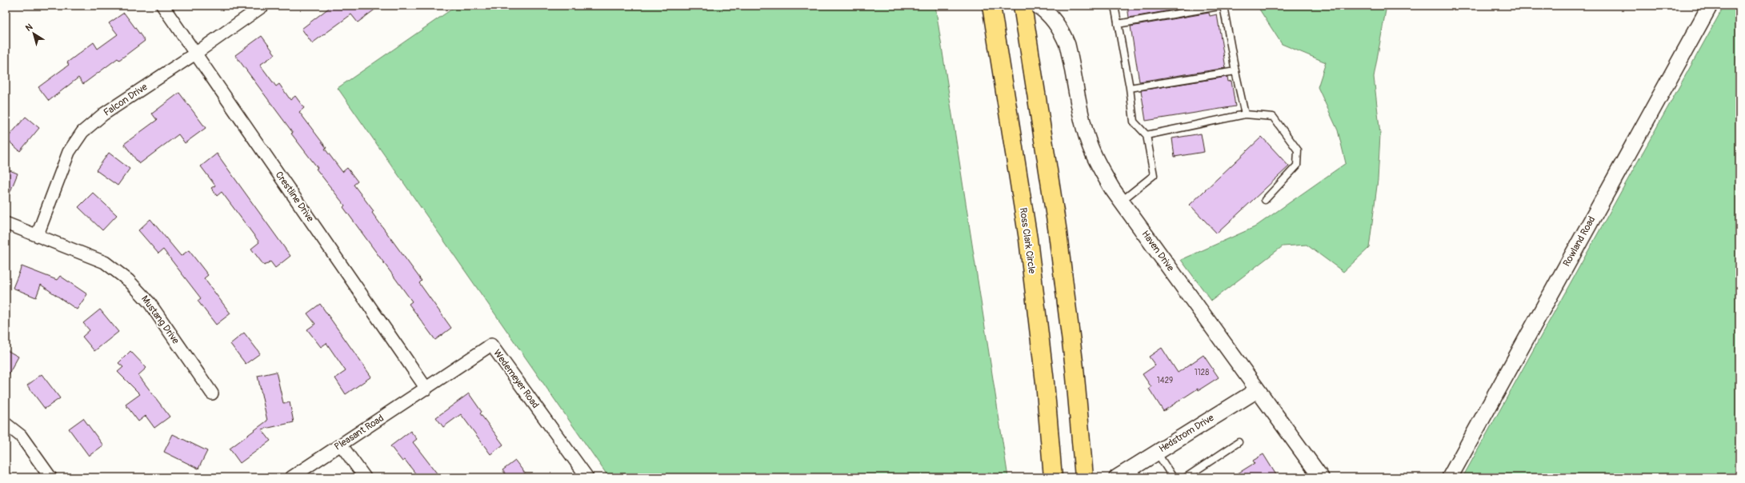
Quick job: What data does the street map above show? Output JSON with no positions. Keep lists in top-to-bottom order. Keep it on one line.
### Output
{"streets":{"highway":["Ross Clark Circle"],"street":["Falcon Drive","Crestline Drive","Rowland Road","Haven Drive","Mustang Drive","Wedemeyer Road","Pleasant Road","Hedstrom Drive"]},"crossings":[["Falcon Drive","Crestline Drive"],["Falcon Drive","Mustang Drive"],["Crestline Drive","Wedemeyer Road"],["Crestline Drive","Pleasant Road"],["Haven Drive","Hedstrom Drive"],["Wedemeyer Road","Pleasant Road"]],"house_numbers":["1128","1429"],"north":"top left"}
